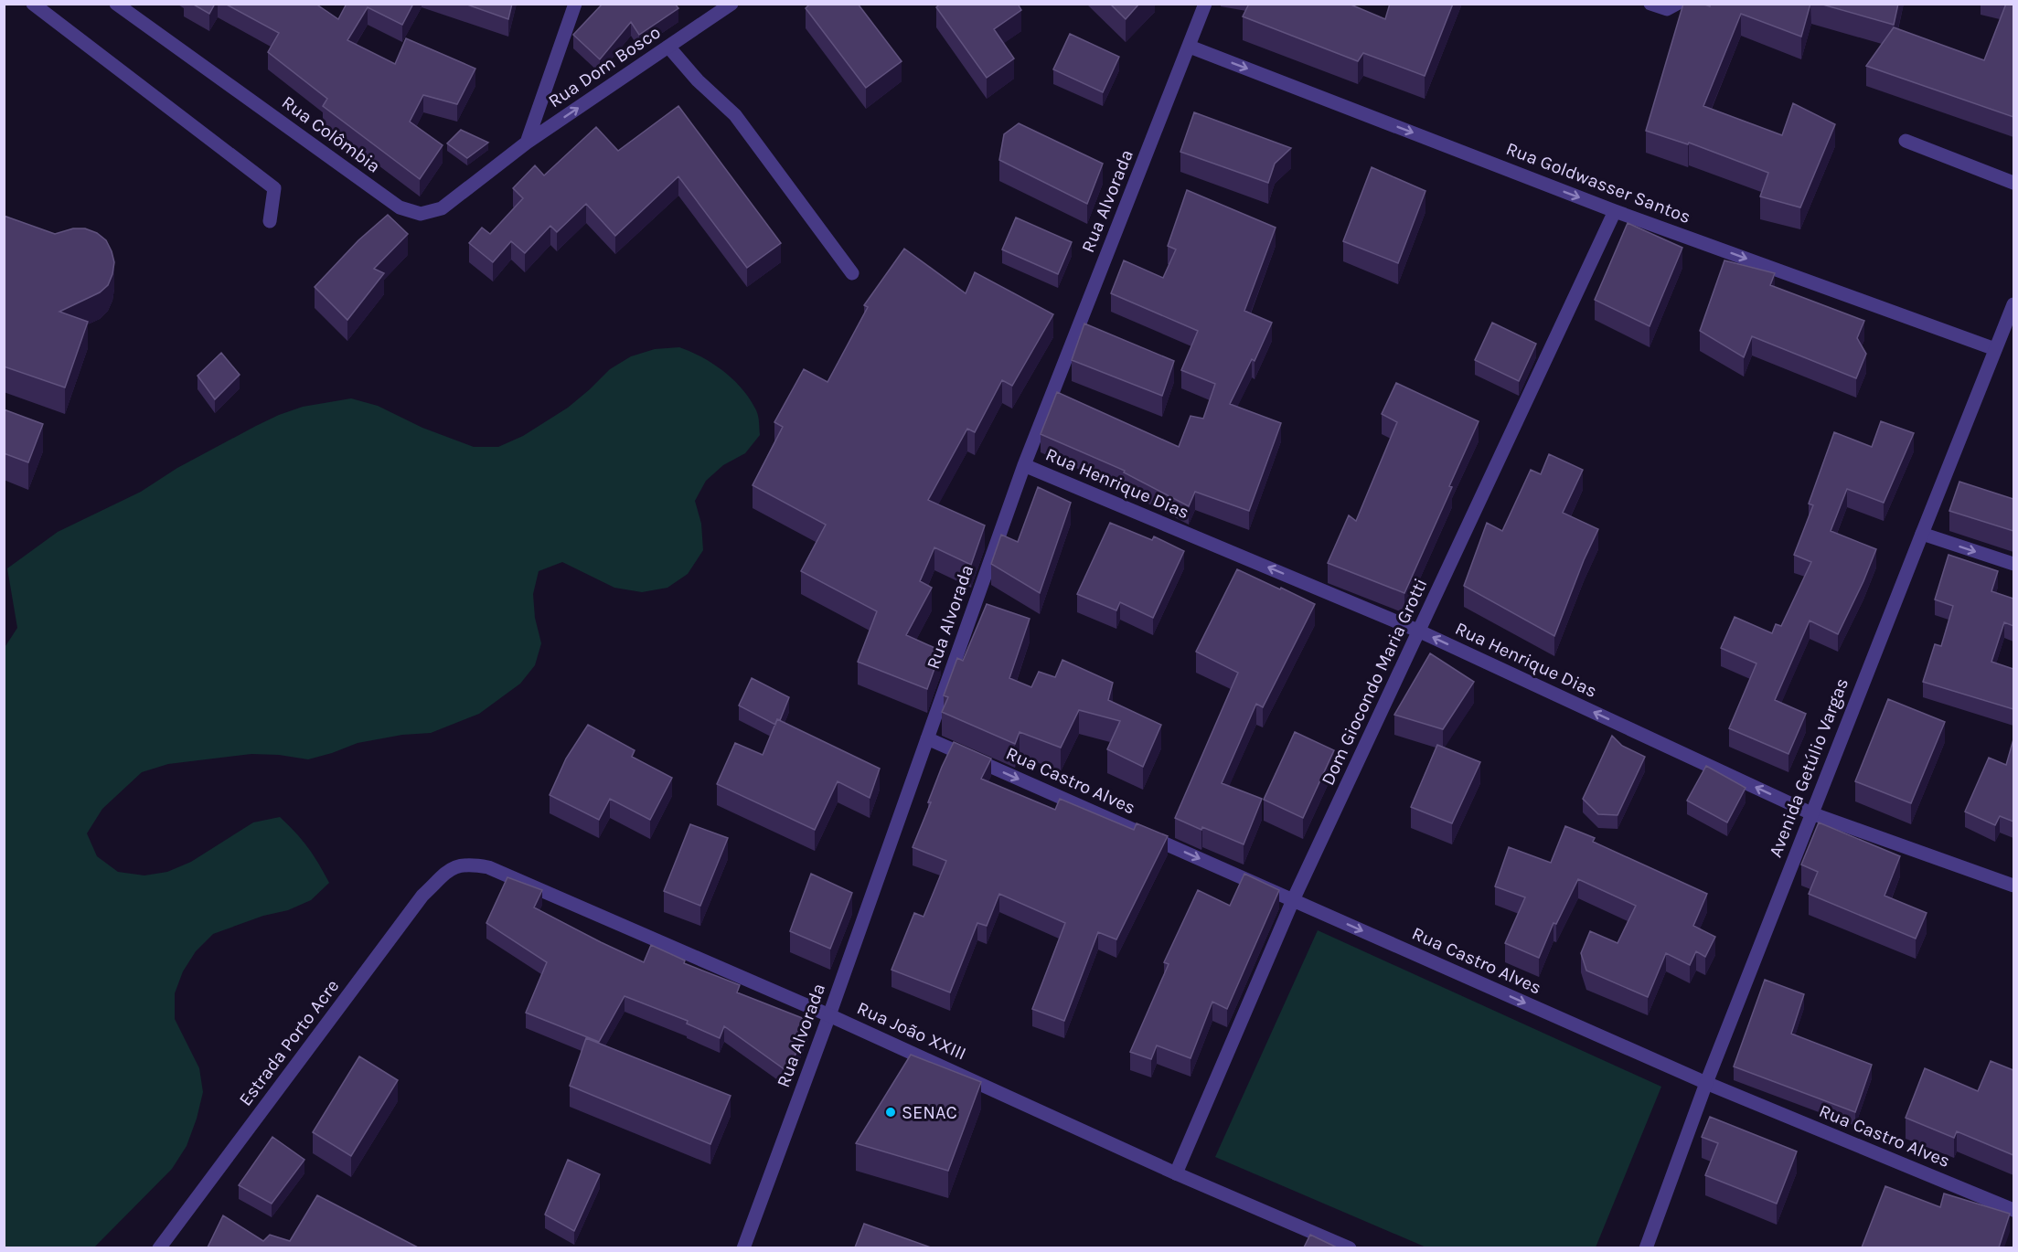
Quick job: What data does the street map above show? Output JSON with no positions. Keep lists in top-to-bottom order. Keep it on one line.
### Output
{"streets":{"street":["Rua Dom Bosco","Rua Colômbia","Rua Goldwasser Santos","Rua Alvorada","Rua Henrique Dias","Dom Giocondo Maria Grotti","Avenida Getúlio Vargas","Rua Castro Alves","Rua João XXIII","Estrada Porto Acre"]},"crossings":[["Rua Dom Bosco","Rua Colômbia"],["Rua Goldwasser Santos","Rua Alvorada"],["Rua Goldwasser Santos","Dom Giocondo Maria Grotti"],["Rua Goldwasser Santos","Avenida Getúlio Vargas"],["Rua Alvorada","Rua Henrique Dias"],["Rua Alvorada","Rua Castro Alves"],["Rua Alvorada","Rua João XXIII"],["Rua Henrique Dias","Dom Giocondo Maria Grotti"],["Rua Henrique Dias","Avenida Getúlio Vargas"],["Dom Giocondo Maria Grotti","Rua Castro Alves"],["Dom Giocondo Maria Grotti","Rua João XXIII"],["Avenida Getúlio Vargas","Rua Castro Alves"],["Rua João XXIII","Estrada Porto Acre"]],"one_way":["Rua Dom Bosco","Rua Goldwasser Santos","Rua Henrique Dias","Rua Castro Alves"],"places":["SENAC"]}
